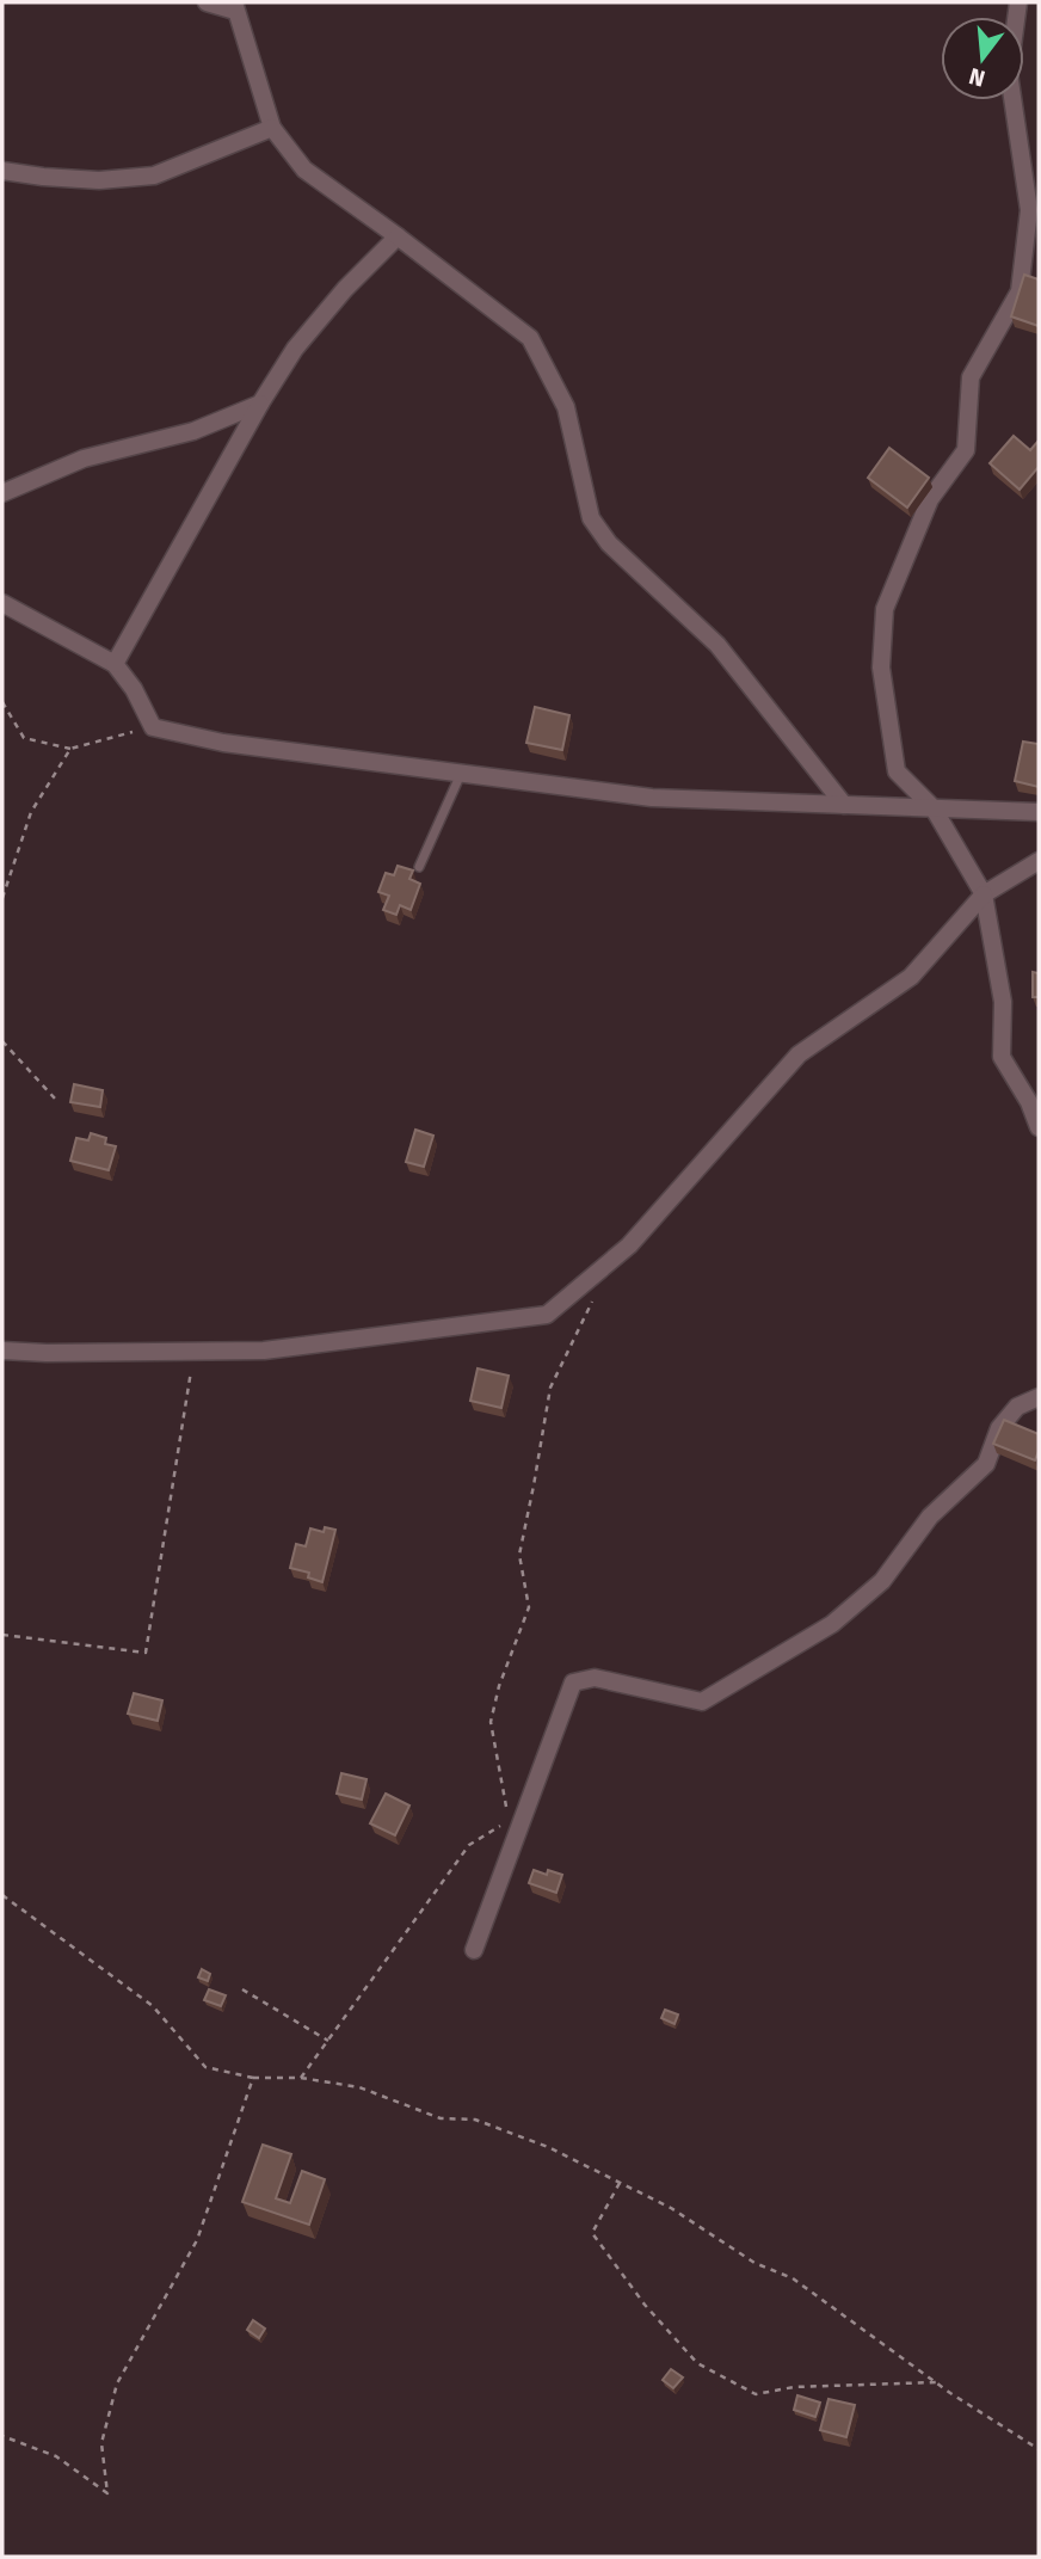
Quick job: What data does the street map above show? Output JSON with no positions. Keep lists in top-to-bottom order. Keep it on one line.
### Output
{"north":"bottom"}
